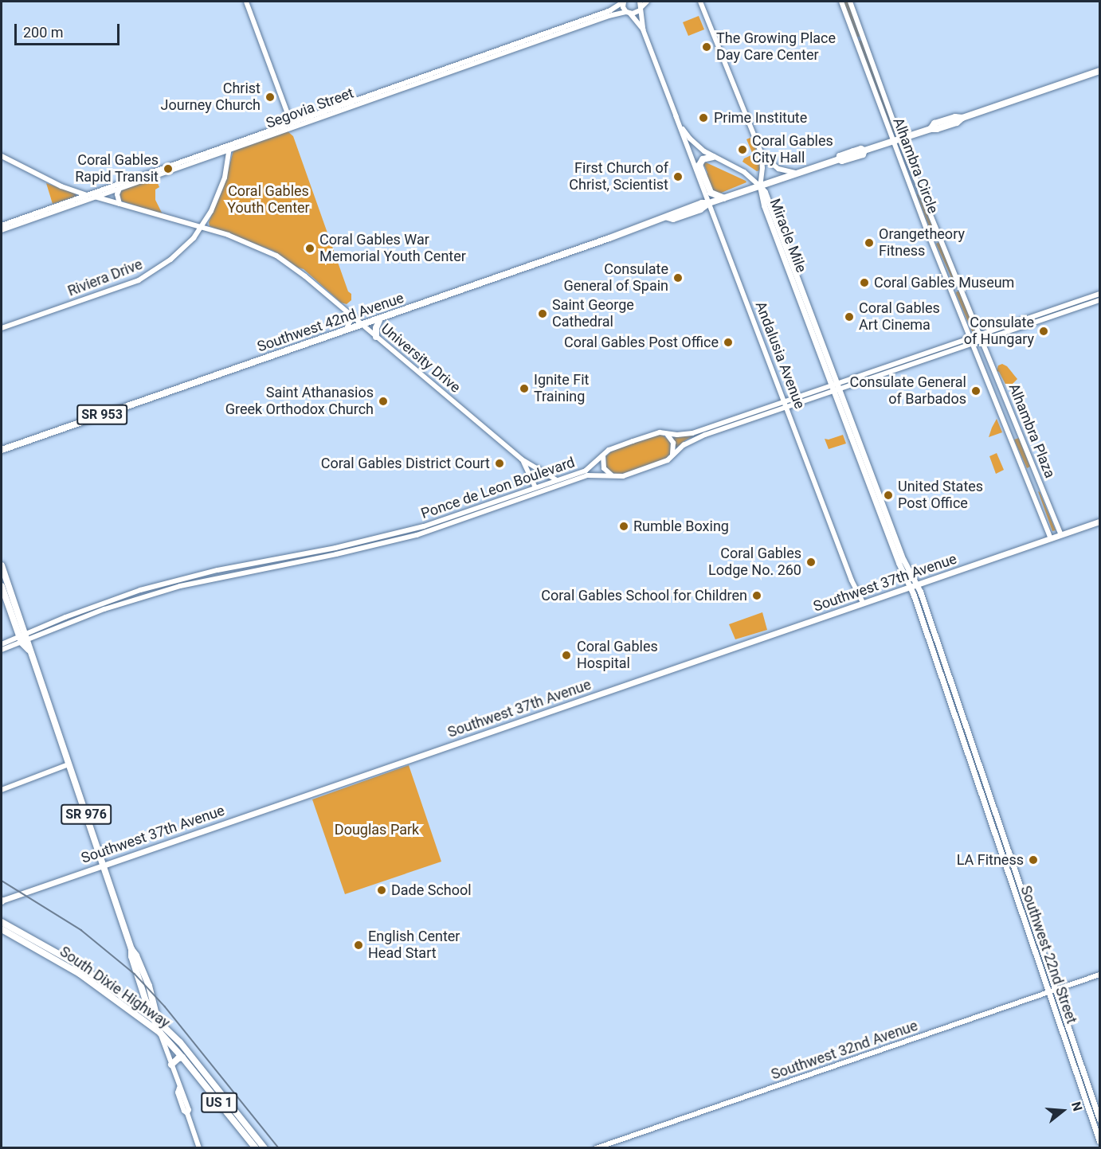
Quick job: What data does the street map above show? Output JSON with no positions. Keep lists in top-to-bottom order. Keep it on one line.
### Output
{"streets":{"main road":["Miracle Mile","Southwest 42nd Avenue","SR 953","Southwest 37th Avenue","SR 976","Southwest 22nd Street","South Dixie Highway","US 1"],"street":["Segovia Street","Alhambra Circle","Riviera Drive","Andalusia Avenue","University Drive","Alhambra Plaza","Ponce de Leon Boulevard","Southwest 32nd Avenue"]},"crossings":[["Segovia Street","Riviera Drive"],["Segovia Street","University Drive"],["Alhambra Circle","Southwest 42nd Avenue"],["Alhambra Circle","Alhambra Plaza"],["Alhambra Circle","Ponce de Leon Boulevard"],["Miracle Mile","Southwest 42nd Avenue"],["Miracle Mile","Ponce de Leon Boulevard"],["Miracle Mile","Southwest 37th Avenue"],["Miracle Mile","Southwest 22nd Street"],["Riviera Drive","University Drive"],["Southwest 42nd Avenue","Andalusia Avenue"],["Southwest 42nd Avenue","University Drive"],["Andalusia Avenue","Ponce de Leon Boulevard"],["Andalusia Avenue","Southwest 37th Avenue"],["University Drive","Ponce de Leon Boulevard"],["Alhambra Plaza","Ponce de Leon Boulevard"],["Alhambra Plaza","Southwest 37th Avenue"],["Ponce de Leon Boulevard","SR 976"],["Southwest 37th Avenue","SR 976"],["Southwest 37th Avenue","Southwest 22nd Street"],["SR 976","South Dixie Highway"],["SR 976","US 1"],["Southwest 22nd Street","Southwest 32nd Avenue"],["South Dixie Highway","US 1"]],"parks":["Coral Gables Youth Center","Douglas Park"],"places":["The Growing Place Day Care Center","Christ Journey Church","Prime Institute","Coral Gables City Hall","Coral Gables Rapid Transit","First Church of Christ, Scientist","Orangetheory Fitness","Coral Gables War Memorial Youth Center","Consulate General of Spain","Coral Gables Museum","Saint George Cathedral","Coral Gables Art Cinema","Consulate of Hungary","Coral Gables Post Office","Ignite Fit Training","Consulate General of Barbados","Saint Athanasios Greek Orthodox Church","Coral Gables District Court","United States Post Office","Rumble Boxing","Coral Gables Lodge No. 260","Coral Gables School for Children","Coral Gables Hospital","LA Fitness","Dade School","English Center Head Start"],"scale_bar":"200 m","north":"right"}
